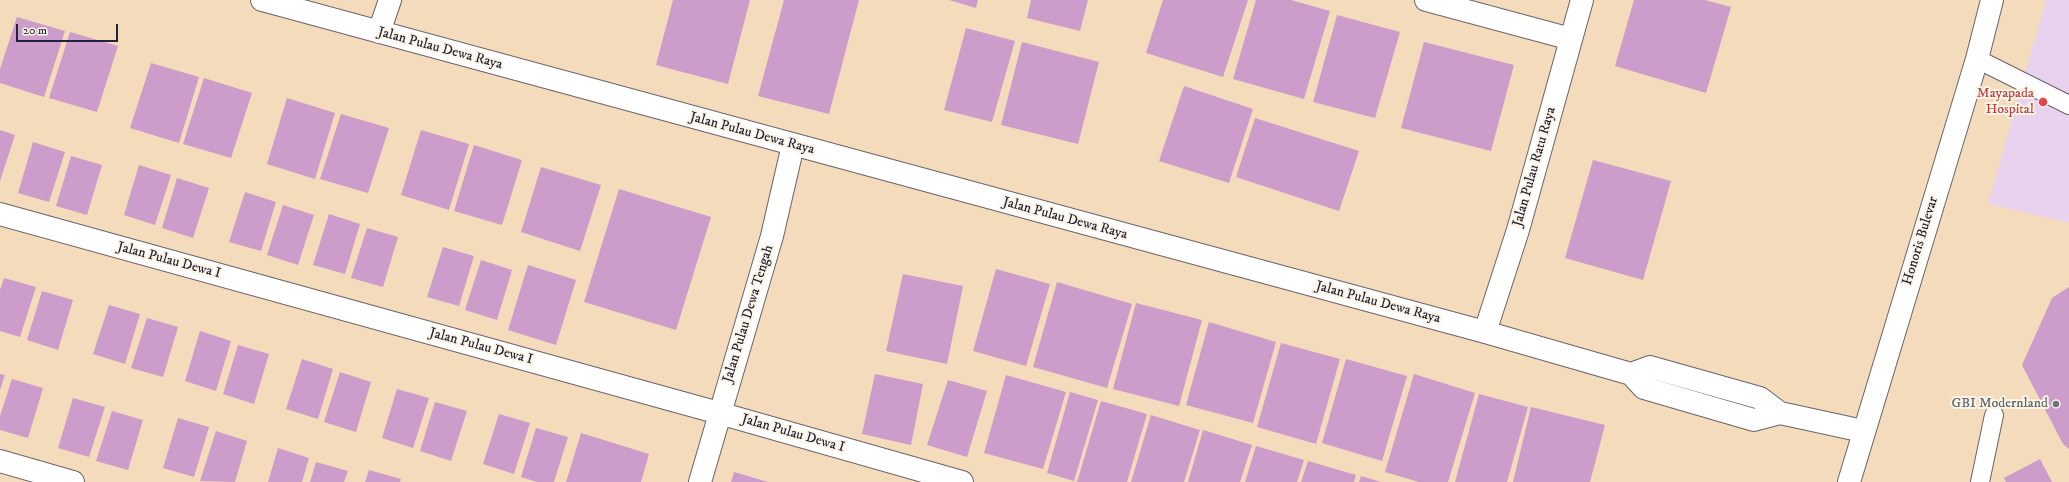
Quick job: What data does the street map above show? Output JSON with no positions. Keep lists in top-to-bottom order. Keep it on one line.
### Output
{"streets":{"street":["Jalan Pulau Dewa Raya","Jalan Pulau Ratu Raya","Honoris Bulevar","Jalan Pulau Dewa I","Jalan Pulau Dewa Tengah"]},"crossings":[["Jalan Pulau Dewa Raya","Jalan Pulau Ratu Raya"],["Jalan Pulau Dewa Raya","Honoris Bulevar"],["Jalan Pulau Dewa Raya","Jalan Pulau Dewa Tengah"],["Jalan Pulau Dewa I","Jalan Pulau Dewa Tengah"]],"places":["Mayapada Hospital","GBI Modernland"],"scale_bar":"20 m"}
